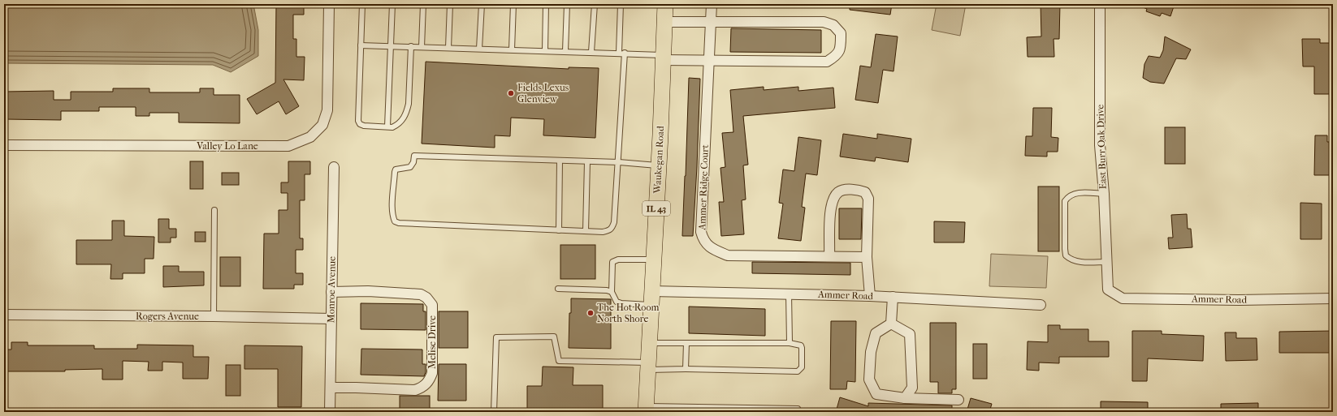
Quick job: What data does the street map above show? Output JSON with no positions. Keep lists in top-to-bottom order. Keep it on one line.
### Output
{"streets":{"main road":["Waukegan Road","IL 43"],"street":["Valley Lo Lane","East Burr Oak Drive","Ammer Ridge Court","Monroe Avenue","Ammer Road","Rogers Avenue","Melise Drive"]},"crossings":[["East Burr Oak Drive","Ammer Road"],["Waukegan Road","Ammer Road"],["Monroe Avenue","Rogers Avenue"],["Monroe Avenue","Melise Drive"]],"places":["Fields Lexus Glenview","The Hot Room North Shore"]}
